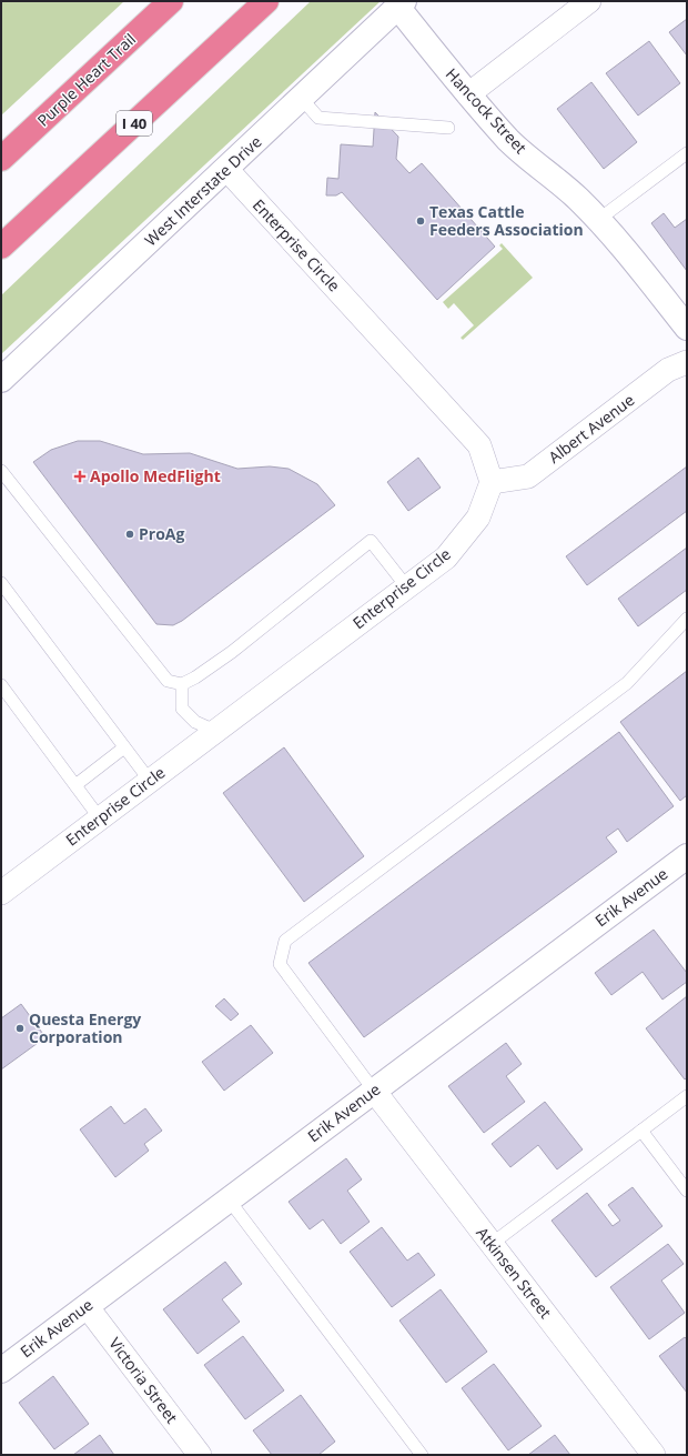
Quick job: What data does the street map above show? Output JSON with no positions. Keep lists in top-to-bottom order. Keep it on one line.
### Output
{"streets":{"highway":["Purple Heart Trail","I 40"],"street":["Hancock Street","West Interstate Drive","Enterprise Circle","Albert Avenue","Erik Avenue","Atkinsen Street","Victoria Street"]},"crossings":[["Hancock Street","West Interstate Drive"],["West Interstate Drive","Enterprise Circle"],["Enterprise Circle","Albert Avenue"],["Erik Avenue","Atkinsen Street"],["Erik Avenue","Victoria Street"]],"places":{"other":["Texas Cattle Feeders Association","ProAg","Questa Energy Corporation"],"health":["Apollo MedFlight"]}}
